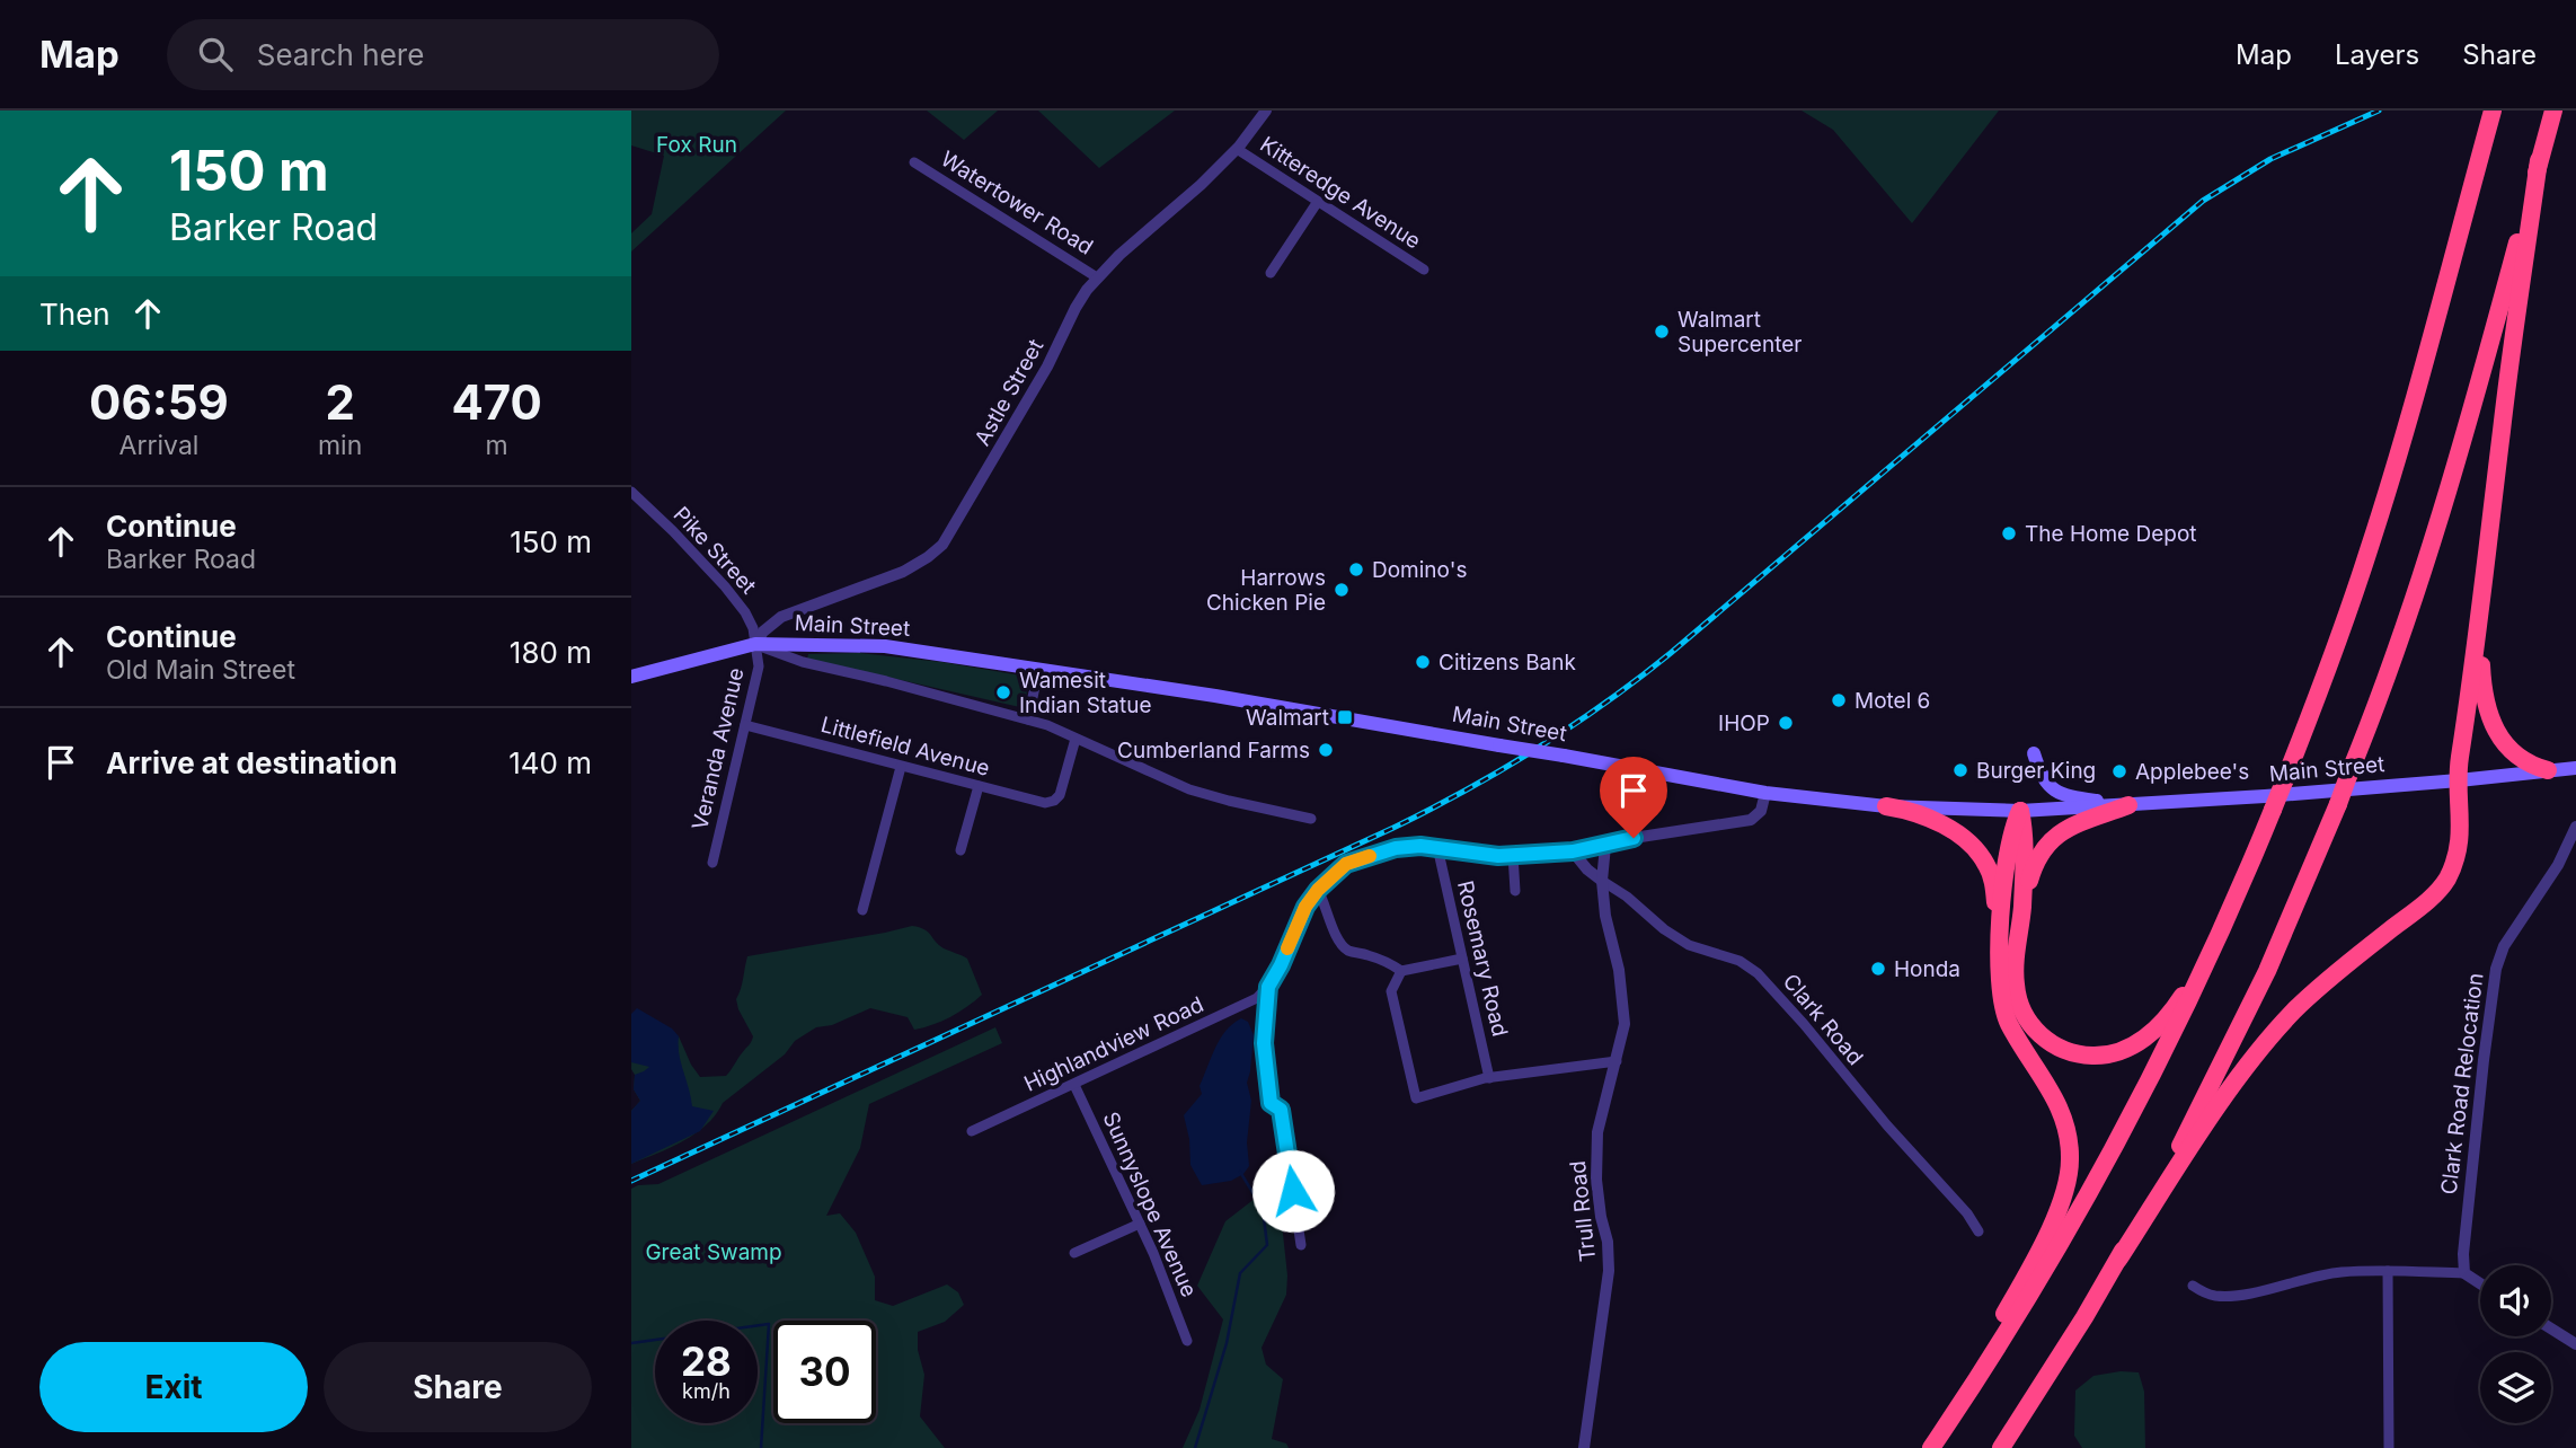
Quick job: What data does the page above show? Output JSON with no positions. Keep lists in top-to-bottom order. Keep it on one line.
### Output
{"streets":{"main road":["Main Street"],"street":["Kitteredge Avenue","Watertower Road","Astle Street","Pike Street","Littlefield Avenue","Veranda Avenue","Rosemary Road","Clark Road","Highlandview Road","Clark Road Relocation","Sunnyslope Avenue","Trull Road"]},"crossings":[["Kitteredge Avenue","Astle Street"],["Watertower Road","Astle Street"],["Astle Street","Pike Street"],["Astle Street","Main Street"],["Astle Street","Veranda Avenue"],["Pike Street","Main Street"],["Pike Street","Veranda Avenue"],["Main Street","Veranda Avenue"],["Littlefield Avenue","Veranda Avenue"],["Clark Road","Trull Road"],["Highlandview Road","Sunnyslope Avenue"]],"parks":["Fox Run","Great Swamp"],"places":{"other":["Walmart Supercenter","The Home Depot","Domino's","Harrows Chicken Pie","Citizens Bank","Wamesit Indian Statue","Motel 6","IHOP","Cumberland Farms","Burger King","Applebee's","Honda"],"transit":["Walmart"]},"page":{"header":"Map","search":"Search here","nav":["Map","Layers","Share"],"turn":["150 m","Barker Road"],"then":"Then","eta":["06:59","Arrival","2","min","470","m"],"list":[{"name":"Continue","note":"Barker Road","value":"150 m"},{"name":"Continue","note":"Old Main Street","value":"180 m"},{"name":"Arrive at destination","value":"140 m"}],"speed":"28 km/h","limit":"30","buttons":["Exit","Share"]}}
